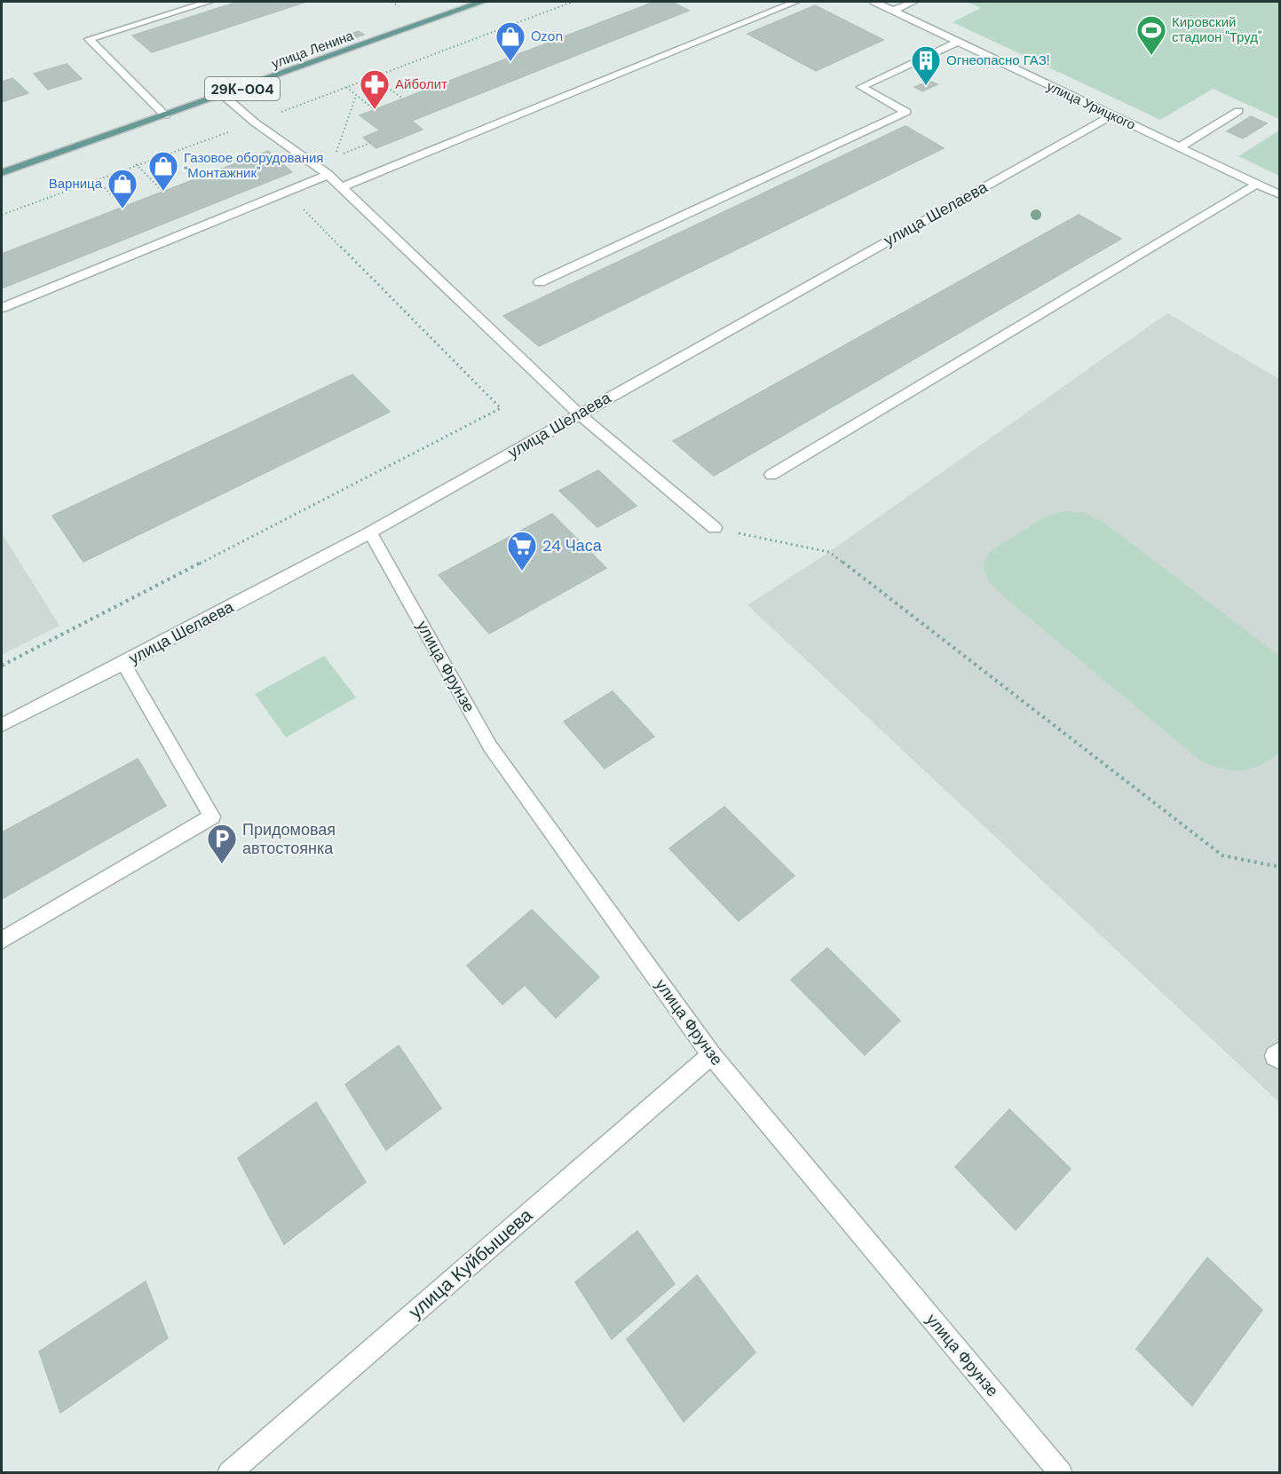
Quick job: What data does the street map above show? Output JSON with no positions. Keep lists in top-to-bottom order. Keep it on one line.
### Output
{"streets":{"main road":["улица Ленина","29К-004"],"street":["улица Урицкого","улица Шелаева","улица Фрунзе","улица Куйбышева"]},"crossings":[["улица Урицкого","улица Шелаева"],["улица Шелаева","улица Фрунзе"],["улица Фрунзе","улица Куйбышева"]],"places":{"sports":["Кировский стадион \"Труд\""],"shop":["Ozon","Газовое оборудования \"Монтажник\"","Варница"],"building":["Огнеопасно ГАЗ!"],"pharmacy":["Айболит"],"supermarket":["24 Часа"],"parking":["Придомовая автостоянка"]}}
